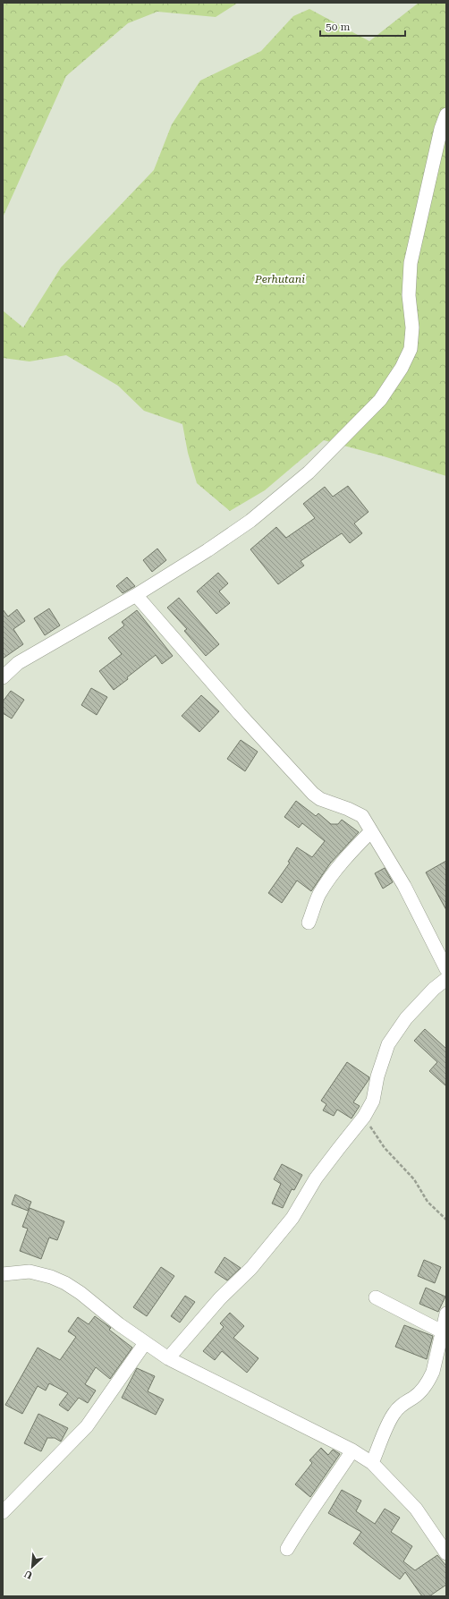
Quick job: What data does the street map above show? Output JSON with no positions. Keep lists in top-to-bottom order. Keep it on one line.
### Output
{"parks":["Perhutani"],"scale_bar":"50 m","north":"bottom left"}
